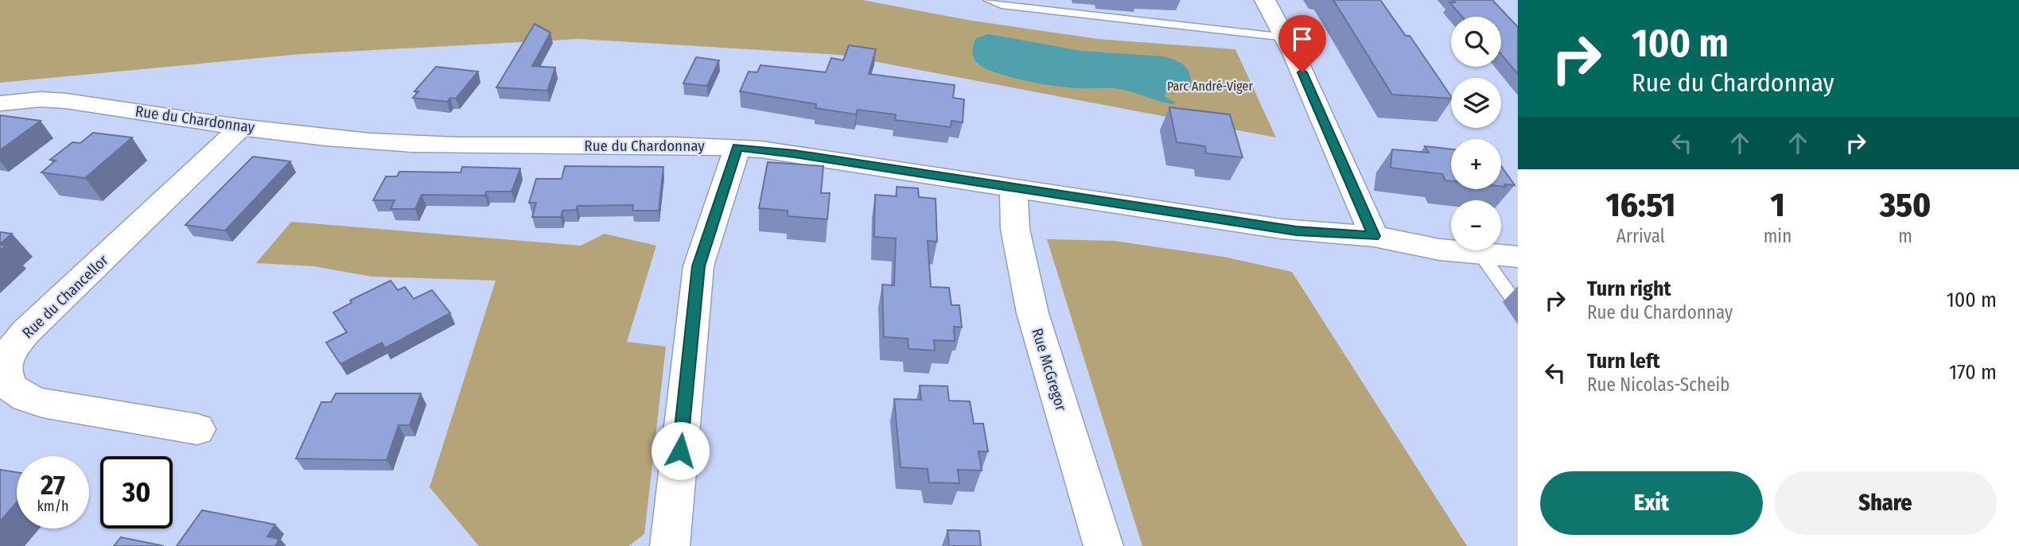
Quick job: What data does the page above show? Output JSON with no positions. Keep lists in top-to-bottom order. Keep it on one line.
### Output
{"streets":{"street":["Rue du Chardonnay","Rue du Chancellor","Rue McGregor"]},"crossings":[["Rue du Chardonnay","Rue du Chancellor"],["Rue du Chardonnay","Rue McGregor"]],"parks":["Parc André-Viger"],"page":{"turn":["100 m","Rue du Chardonnay"],"map_buttons":["+","−"],"eta":["16:51","Arrival","1","min","350","m"],"list":[{"name":"Turn right","note":"Rue du Chardonnay","value":"100 m"},{"name":"Turn left","note":"Rue Nicolas-Scheib","value":"170 m"}],"speed":"27 km/h","limit":"30","buttons":["Exit","Share"]}}
